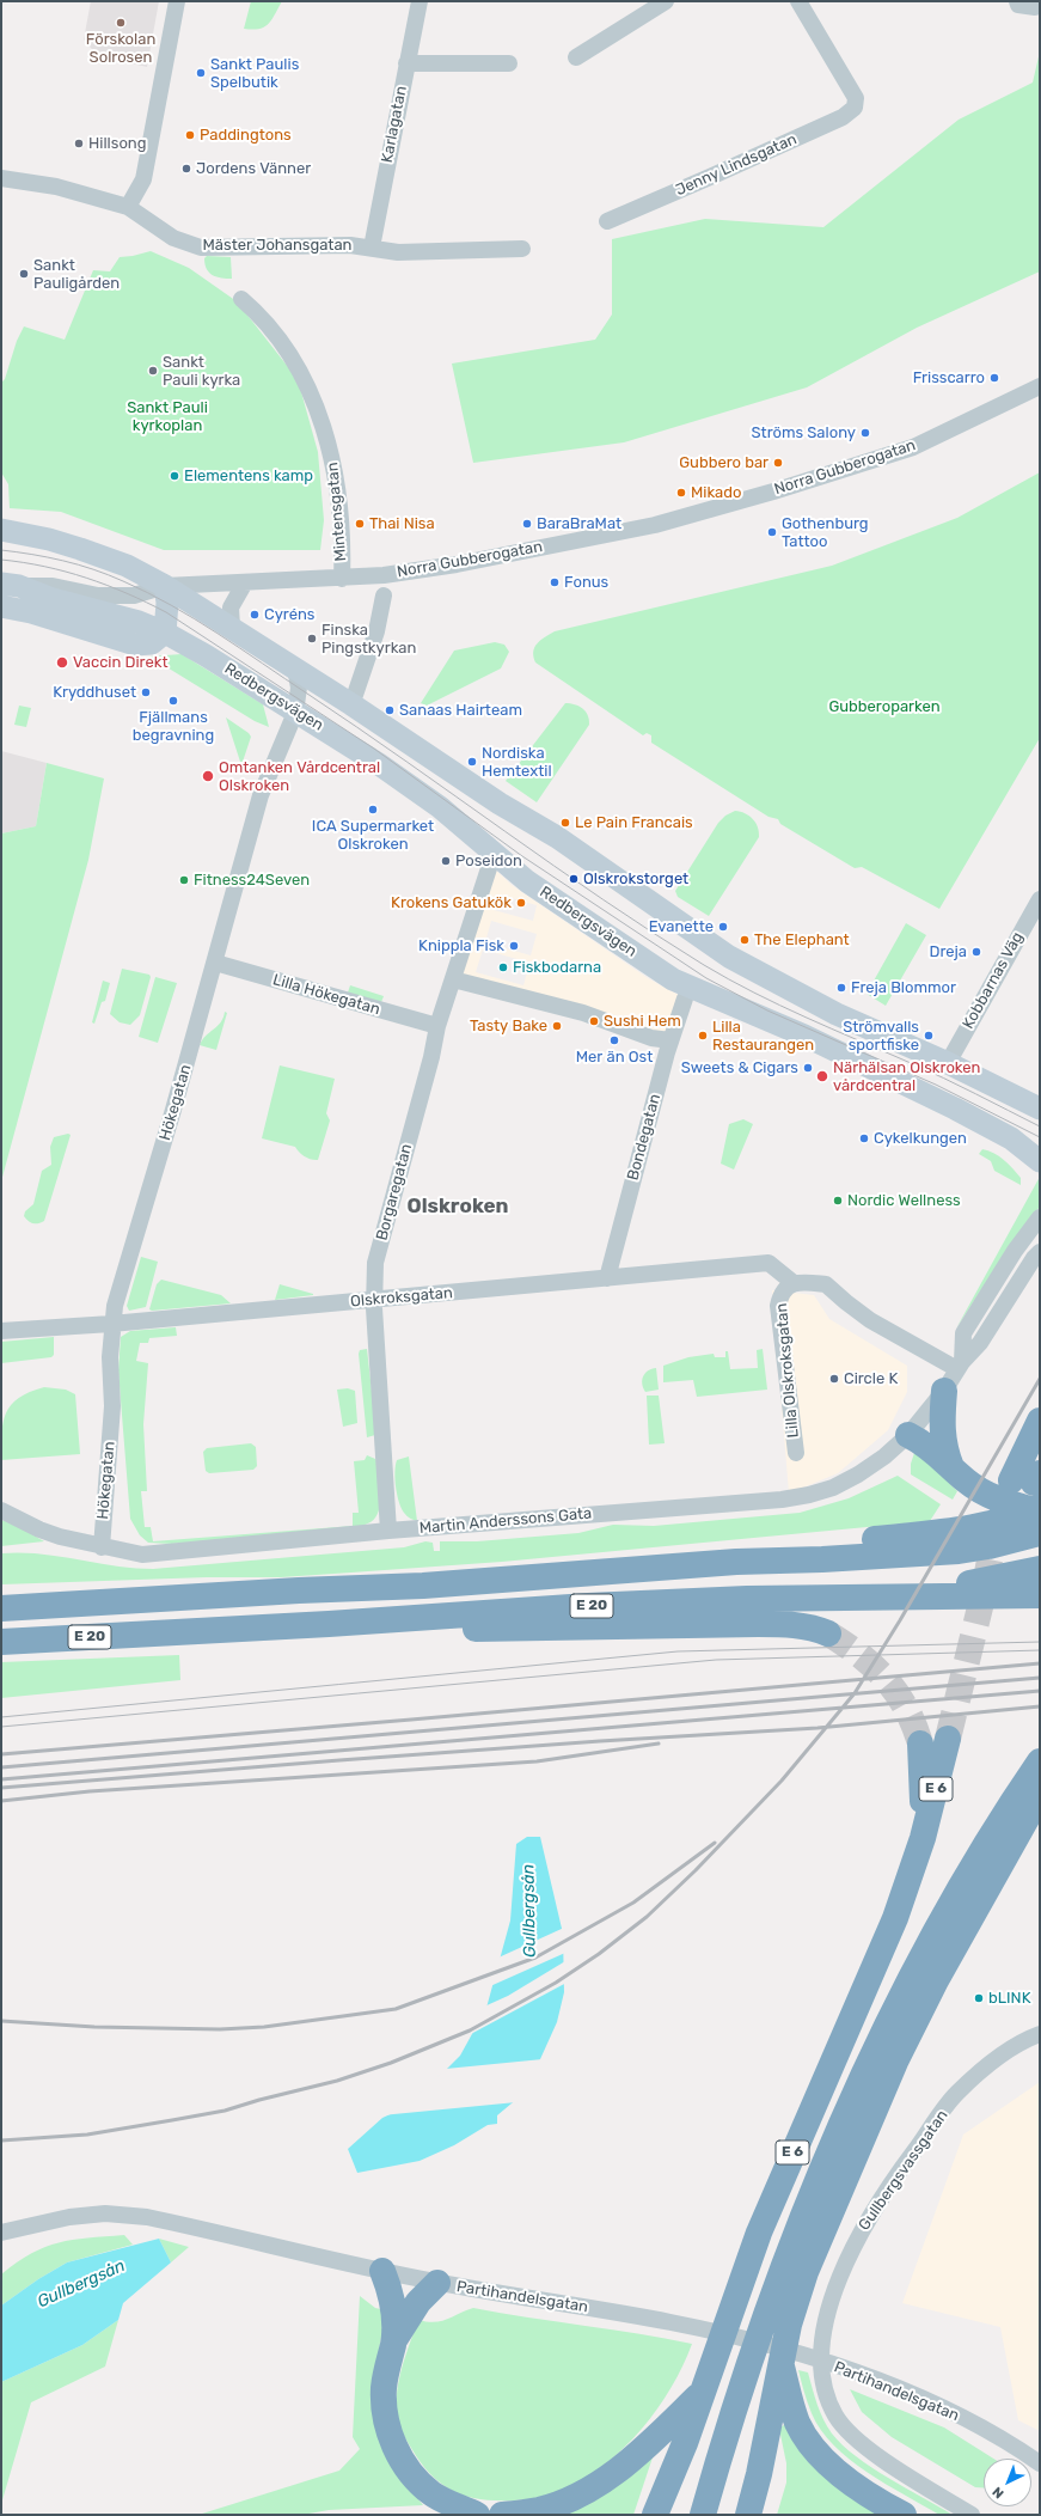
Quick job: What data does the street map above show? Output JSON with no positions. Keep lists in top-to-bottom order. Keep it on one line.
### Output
{"streets":{"highway":["E 20","E 6"],"street":["Karlagatan","Jenny Lindsgatan","Mäster Johansgatan","Norra Gubberogatan","Mintensgatan","Redbergsvägen","Kobbarnas Väg","Lilla Hökegatan","Hökegatan","Bondegatan","Borgaregatan","Olskroksgatan","Lilla Olskroksgatan","Martin Anderssons Gata","Gullbergsvassgatan","Partihandelsgatan"]},"crossings":[["Karlagatan","Mäster Johansgatan"],["Norra Gubberogatan","Mintensgatan"],["Norra Gubberogatan","Redbergsvägen"],["Redbergsvägen","Hökegatan"],["Lilla Hökegatan","Hökegatan"],["Lilla Hökegatan","Borgaregatan"],["Hökegatan","Olskroksgatan"],["Hökegatan","Martin Anderssons Gata"],["Bondegatan","Olskroksgatan"],["Borgaregatan","Olskroksgatan"],["Borgaregatan","Martin Anderssons Gata"],["Olskroksgatan","Lilla Olskroksgatan"],["Lilla Olskroksgatan","Martin Anderssons Gata"]],"districts":["Olskroken"],"water":["Gullbergsån"],"parks":["Sankt Pauli kyrkoplan","Gubberoparken"],"places":["Förskolan Solrosen","Sankt Paulis Spelbutik","Paddingtons","Hillsong","Jordens Vänner","Sankt Pauligården","Sankt Pauli kyrka","Frisscarro","Ströms Salony","Gubbero bar","Elementens kamp","Mikado","Thai Nisa","BaraBraMat","Gothenburg Tattoo","Fonus","Cyréns","Finska Pingstkyrkan","Vaccin Direkt","Kryddhuset","Fjällmans begravning","Sanaas Hairteam","Nordiska Hemtextil","Omtanken Vårdcentral Olskroken","ICA Supermarket Olskroken","Le Pain Francais","Poseidon","Olskrokstorget","Fitness24Seven","Krokens Gatukök","Evanette","The Elephant","Knippla Fisk","Dreja","Fiskbodarna","Freja Blommor","Sushi Hem","Tasty Bake","Lilla Restaurangen","Strömvalls sportfiske","Mer än Ost","Sweets & Cigars","Närhälsan Olskroken vårdcentral","Cykelkungen","Nordic Wellness","Circle K","bLINK"],"north":"bottom left"}
